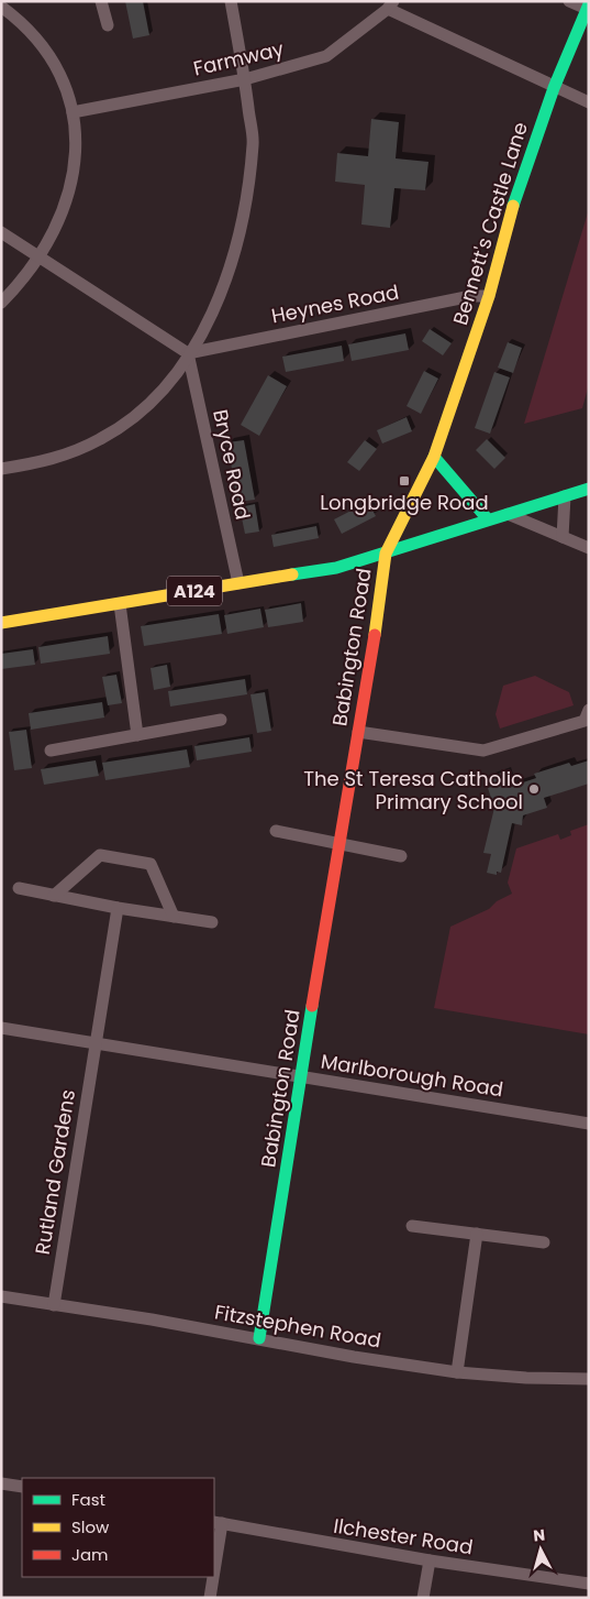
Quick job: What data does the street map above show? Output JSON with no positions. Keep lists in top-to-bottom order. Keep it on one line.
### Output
{"streets":{"main road":["Bennett's Castle Lane","A124","Babington Road"],"street":["Farmway","Heynes Road","Bryce Road","Marlborough Road","Rutland Gardens","Fitzstephen Road","Ilchester Road"]},"crossings":[["Bennett's Castle Lane","Heynes Road"],["Bennett's Castle Lane","A124"],["Bennett's Castle Lane","Babington Road"],["Heynes Road","Bryce Road"],["Bryce Road","A124"],["A124","Babington Road"],["Babington Road","Marlborough Road"],["Babington Road","Fitzstephen Road"],["Marlborough Road","Rutland Gardens"],["Rutland Gardens","Fitzstephen Road"]],"places":{"transit":["Longbridge Road"],"other":["The St Teresa Catholic Primary School"]},"legend":["Fast","Slow","Jam"],"north":"top"}
